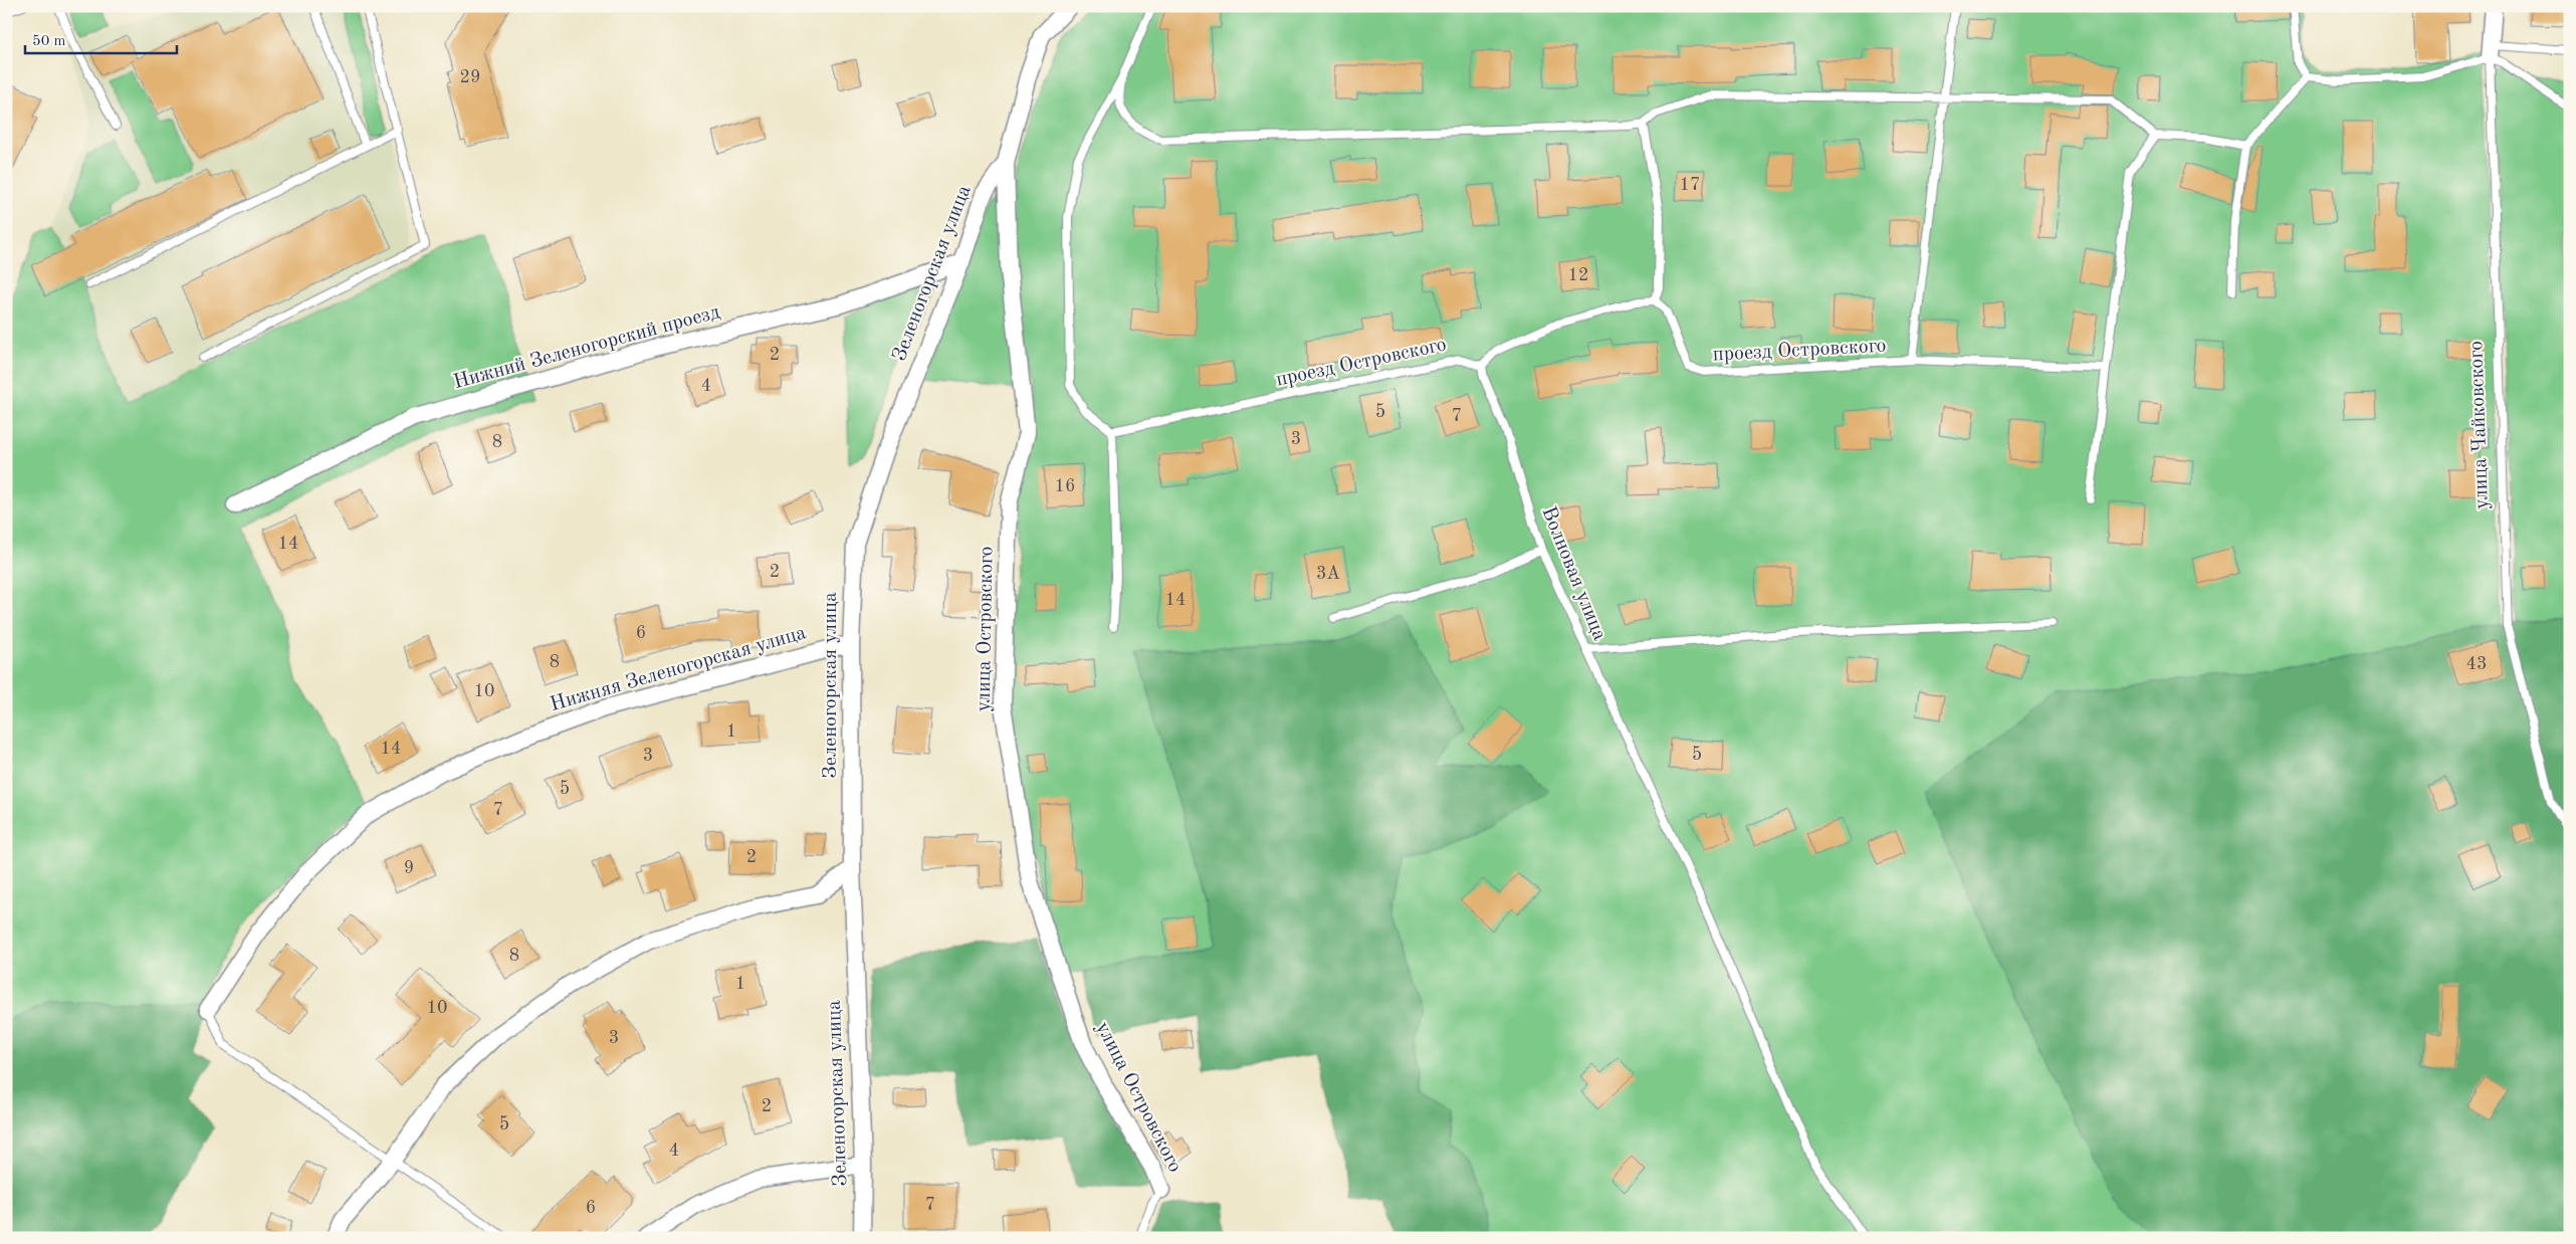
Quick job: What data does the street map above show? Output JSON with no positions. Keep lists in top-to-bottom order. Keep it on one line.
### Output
{"streets":{"street":["Зеленогорская улица","Нижний Зеленогорский проезд","улица Чайковского","улица Островского","Нижняя Зеленогорская улица"],"lane":["проезд Островского","Волновая улица"]},"crossings":[["Зеленогорская улица","Нижний Зеленогорский проезд"],["Зеленогорская улица","улица Островского"],["Зеленогорская улица","Нижняя Зеленогорская улица"],["проезд Островского","Волновая улица"]],"house_numbers":["29","17","12","2","4","5","7","3","8","16","14","2","3А","14","6","8","43","10","1","14","5","3","5","7","2","9","8","1","10","3","2","5","4","7","6"],"scale_bar":"50 m"}
